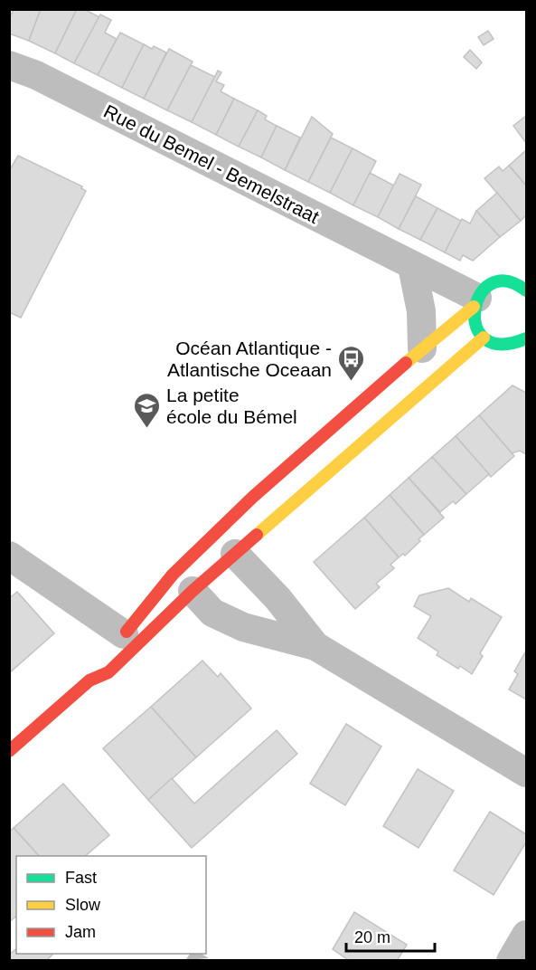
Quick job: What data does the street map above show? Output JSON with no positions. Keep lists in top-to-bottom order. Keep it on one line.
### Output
{"streets":{"street":["Rue du Bemel - Bemelstraat"]},"places":{"bus stop":["Océan Atlantique - Atlantische Oceaan"],"school or university":["La petite école du Bémel"]},"legend":["Fast","Slow","Jam"],"scale_bar":"20 m"}
